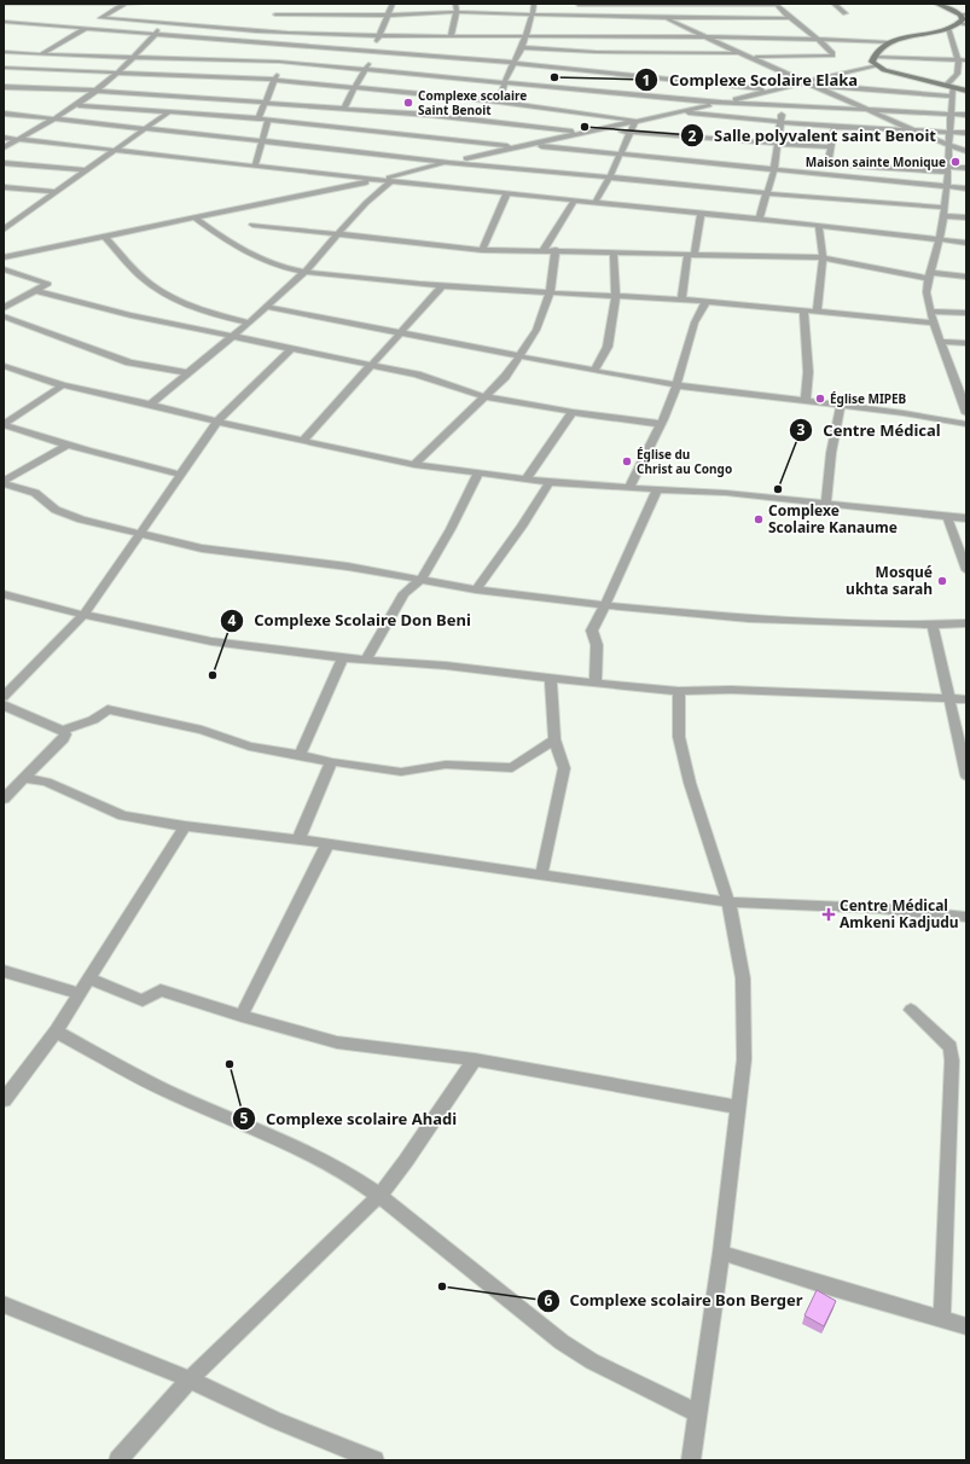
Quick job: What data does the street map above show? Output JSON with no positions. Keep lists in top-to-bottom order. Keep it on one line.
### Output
{"places":{"other":["Complexe Scolaire Elaka","Complexe scolaire Saint Benoit","Salle polyvalent saint Benoit","Maison sainte Monique","Église MIPEB","Église du Christ au Congo","Centre Médical","Complexe Scolaire Kanaume","Mosqué ukhta sarah","Complexe Scolaire Don Beni","Complexe scolaire Ahadi","Complexe scolaire Bon Berger"],"health":["Centre Médical Amkeni Kadjudu"]}}
